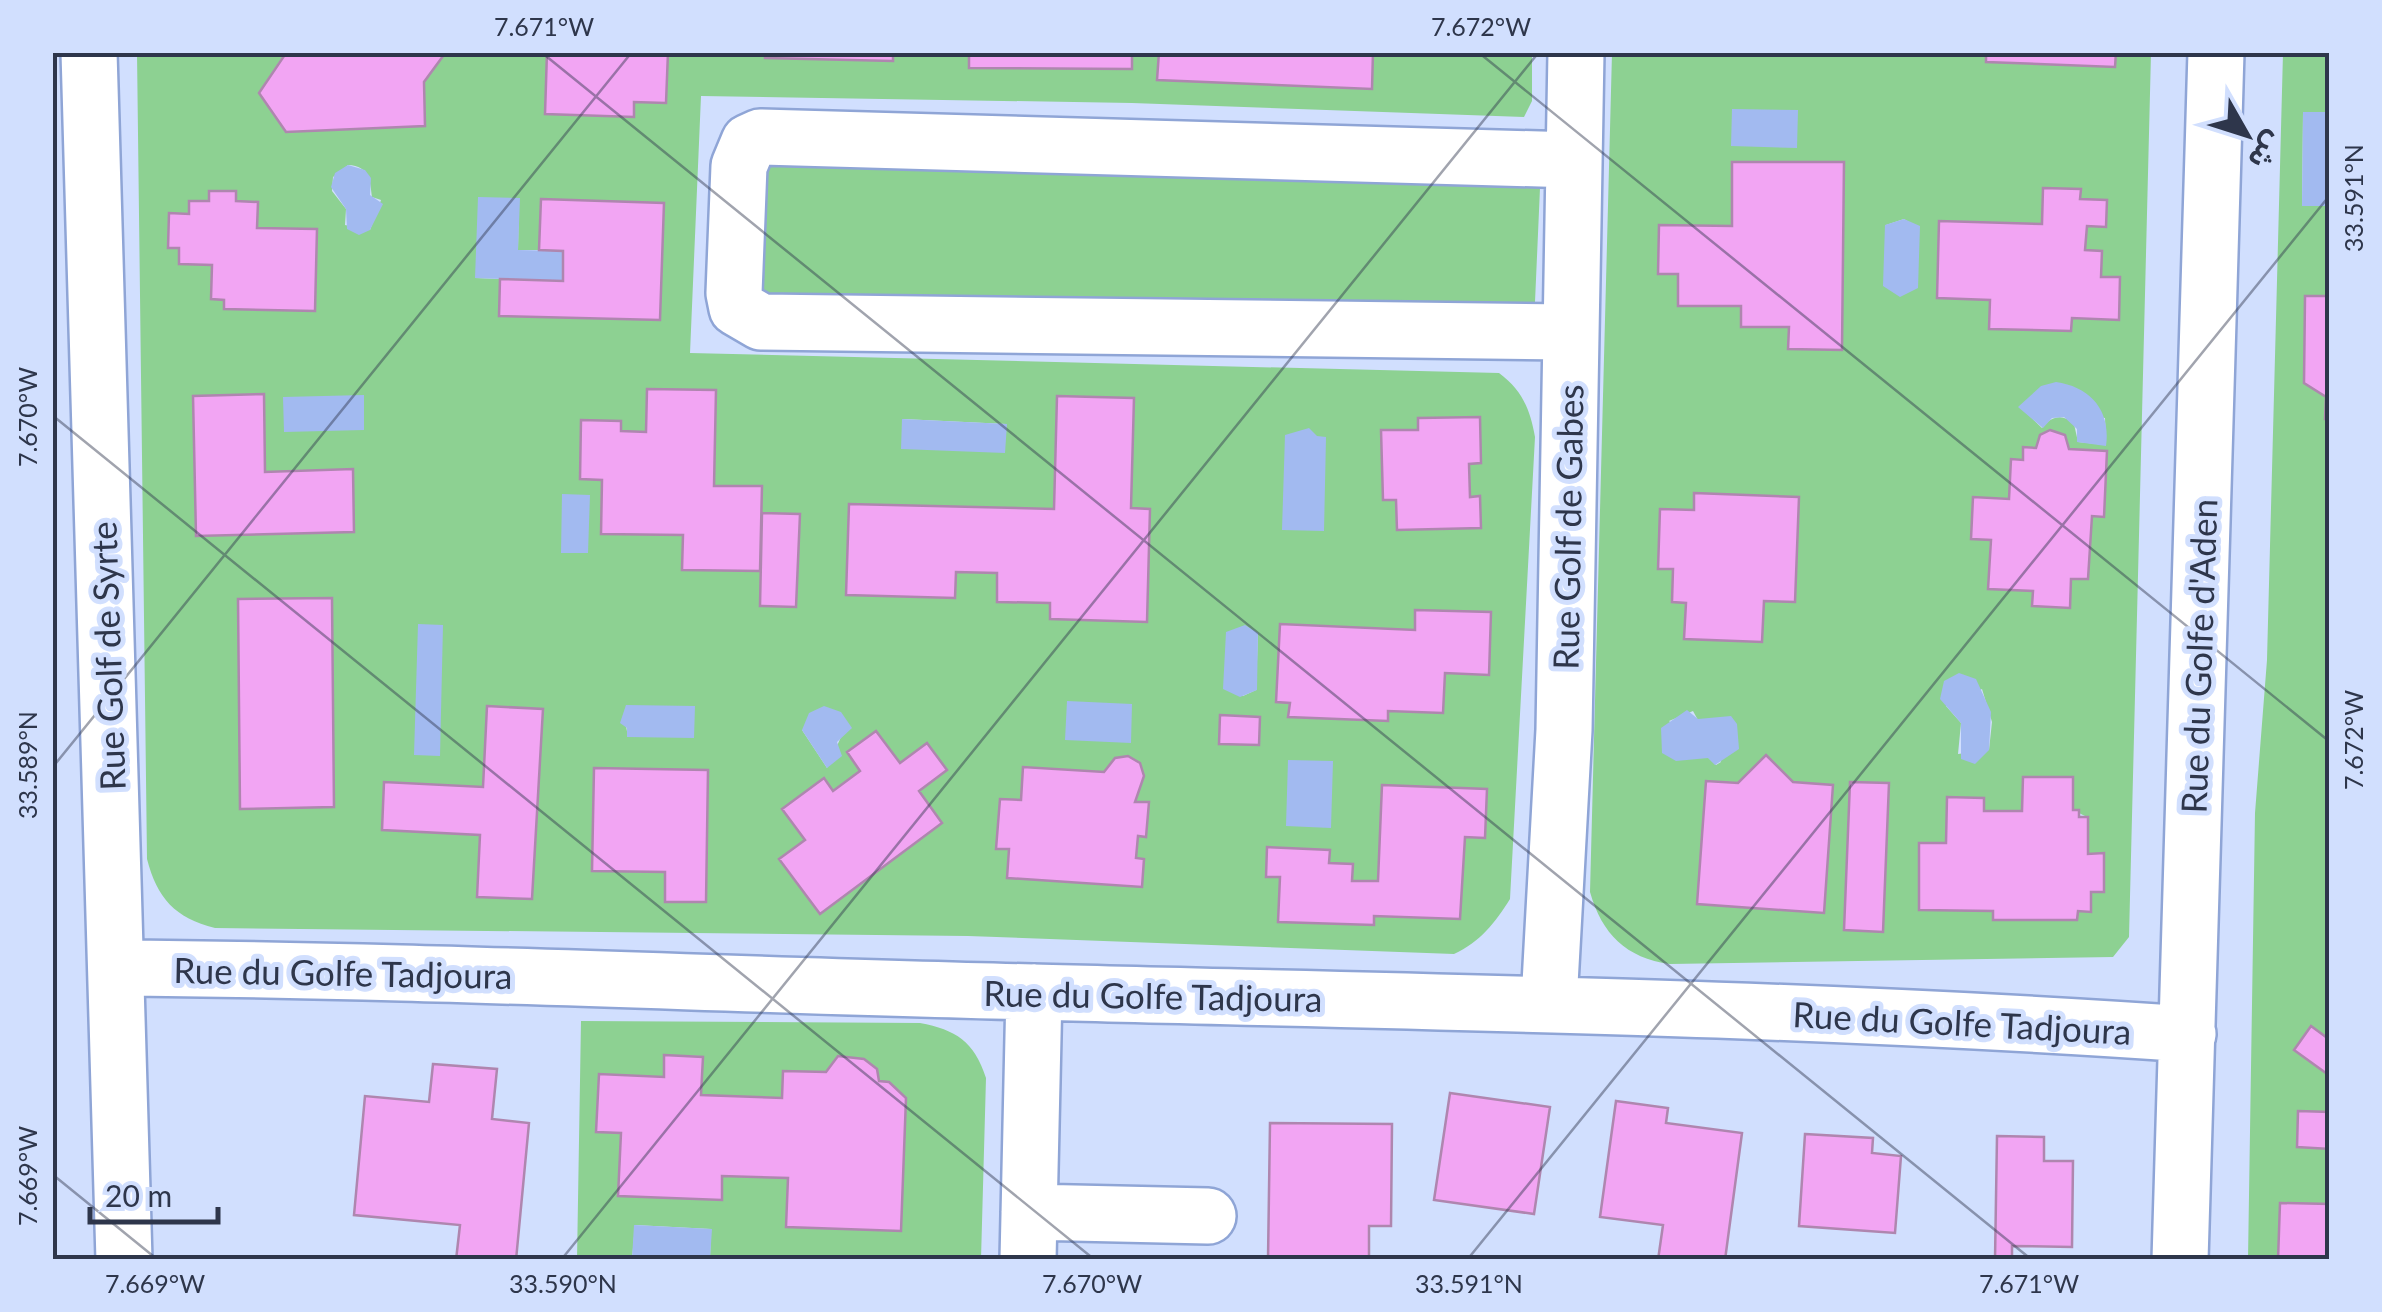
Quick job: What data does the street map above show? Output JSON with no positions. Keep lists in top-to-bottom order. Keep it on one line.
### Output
{"streets":{"street":["Rue Golf de Gabes","Rue Golf de Syrte","Rue du Golfe d'Aden","Rue du Golfe Tadjoura"]},"crossings":[["Rue Golf de Gabes","Rue du Golfe Tadjoura"],["Rue Golf de Syrte","Rue du Golfe Tadjoura"],["Rue du Golfe d'Aden","Rue du Golfe Tadjoura"]],"scale_bar":"20 m","north":"bottom right","coordinates":["7.671°W","7.672°W","33.591°N","7.670°W","33.589°N","7.669°W","33.590°N"]}
